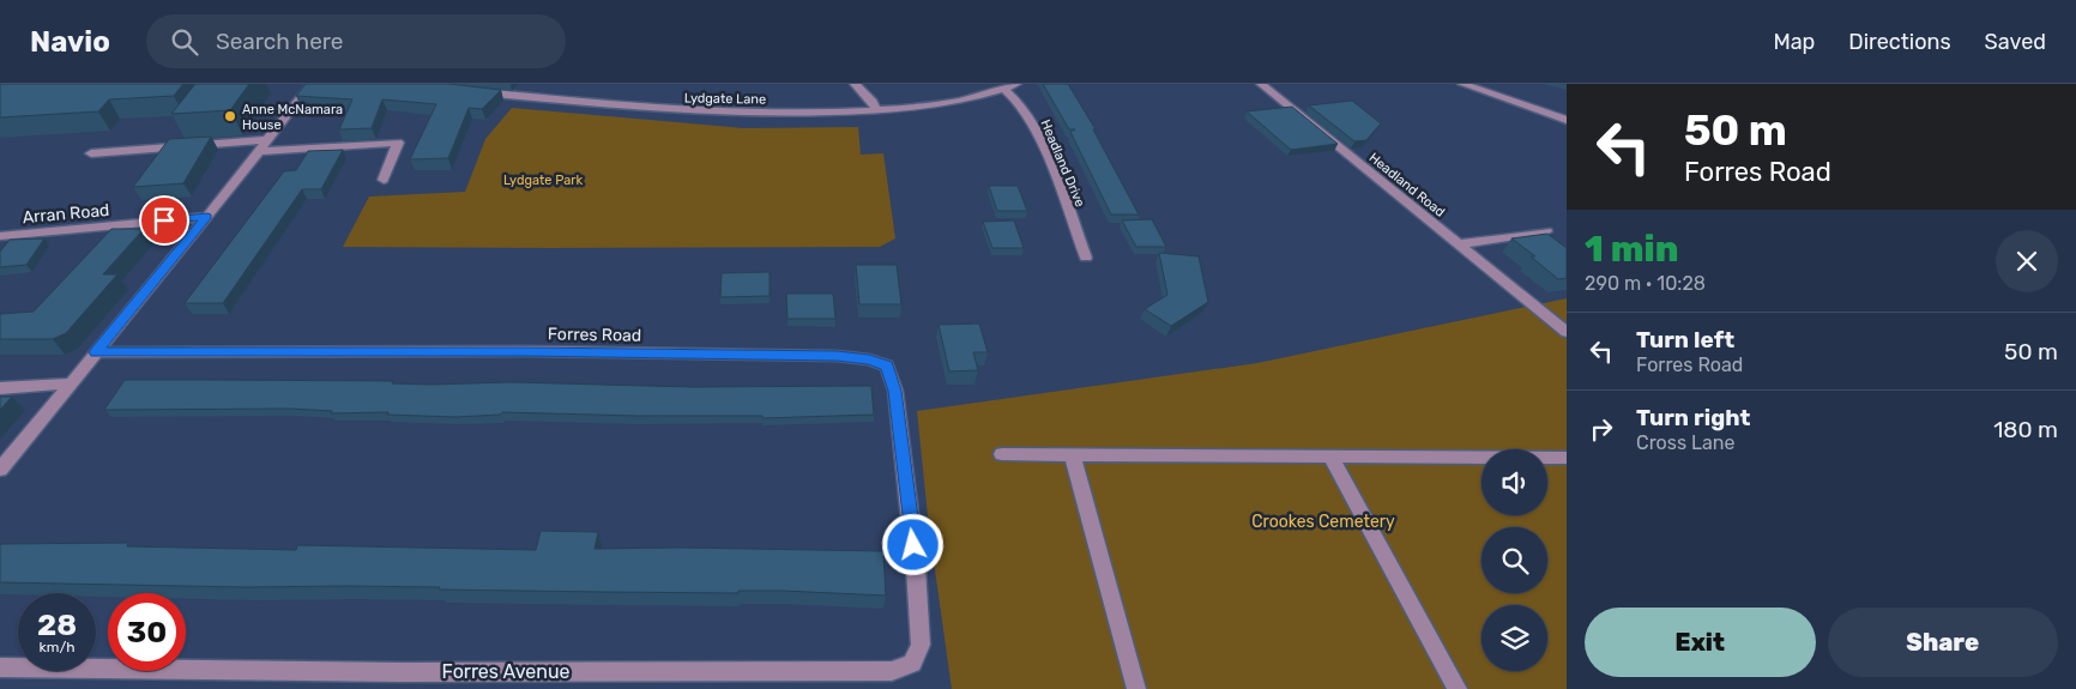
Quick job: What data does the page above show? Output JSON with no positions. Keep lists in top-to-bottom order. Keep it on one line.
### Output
{"streets":{"street":["Lydgate Lane","Headland Drive","Headland Road","Arran Road","Forres Road","Forres Avenue"]},"crossings":[["Lydgate Lane","Headland Drive"],["Forres Road","Forres Avenue"]],"parks":["Lydgate Park","Crookes Cemetery"],"places":["Anne McNamara House"],"page":{"header":"Navio","search":"Search here","nav":["Map","Directions","Saved"],"turn":["50 m","Forres Road"],"heading":["1 min","290 m · 10:28"],"list":[{"name":"Turn left","note":"Forres Road","value":"50 m"},{"name":"Turn right","note":"Cross Lane","value":"180 m"}],"speed":"28 km/h","limit":"30","buttons":["Exit","Share"]}}
